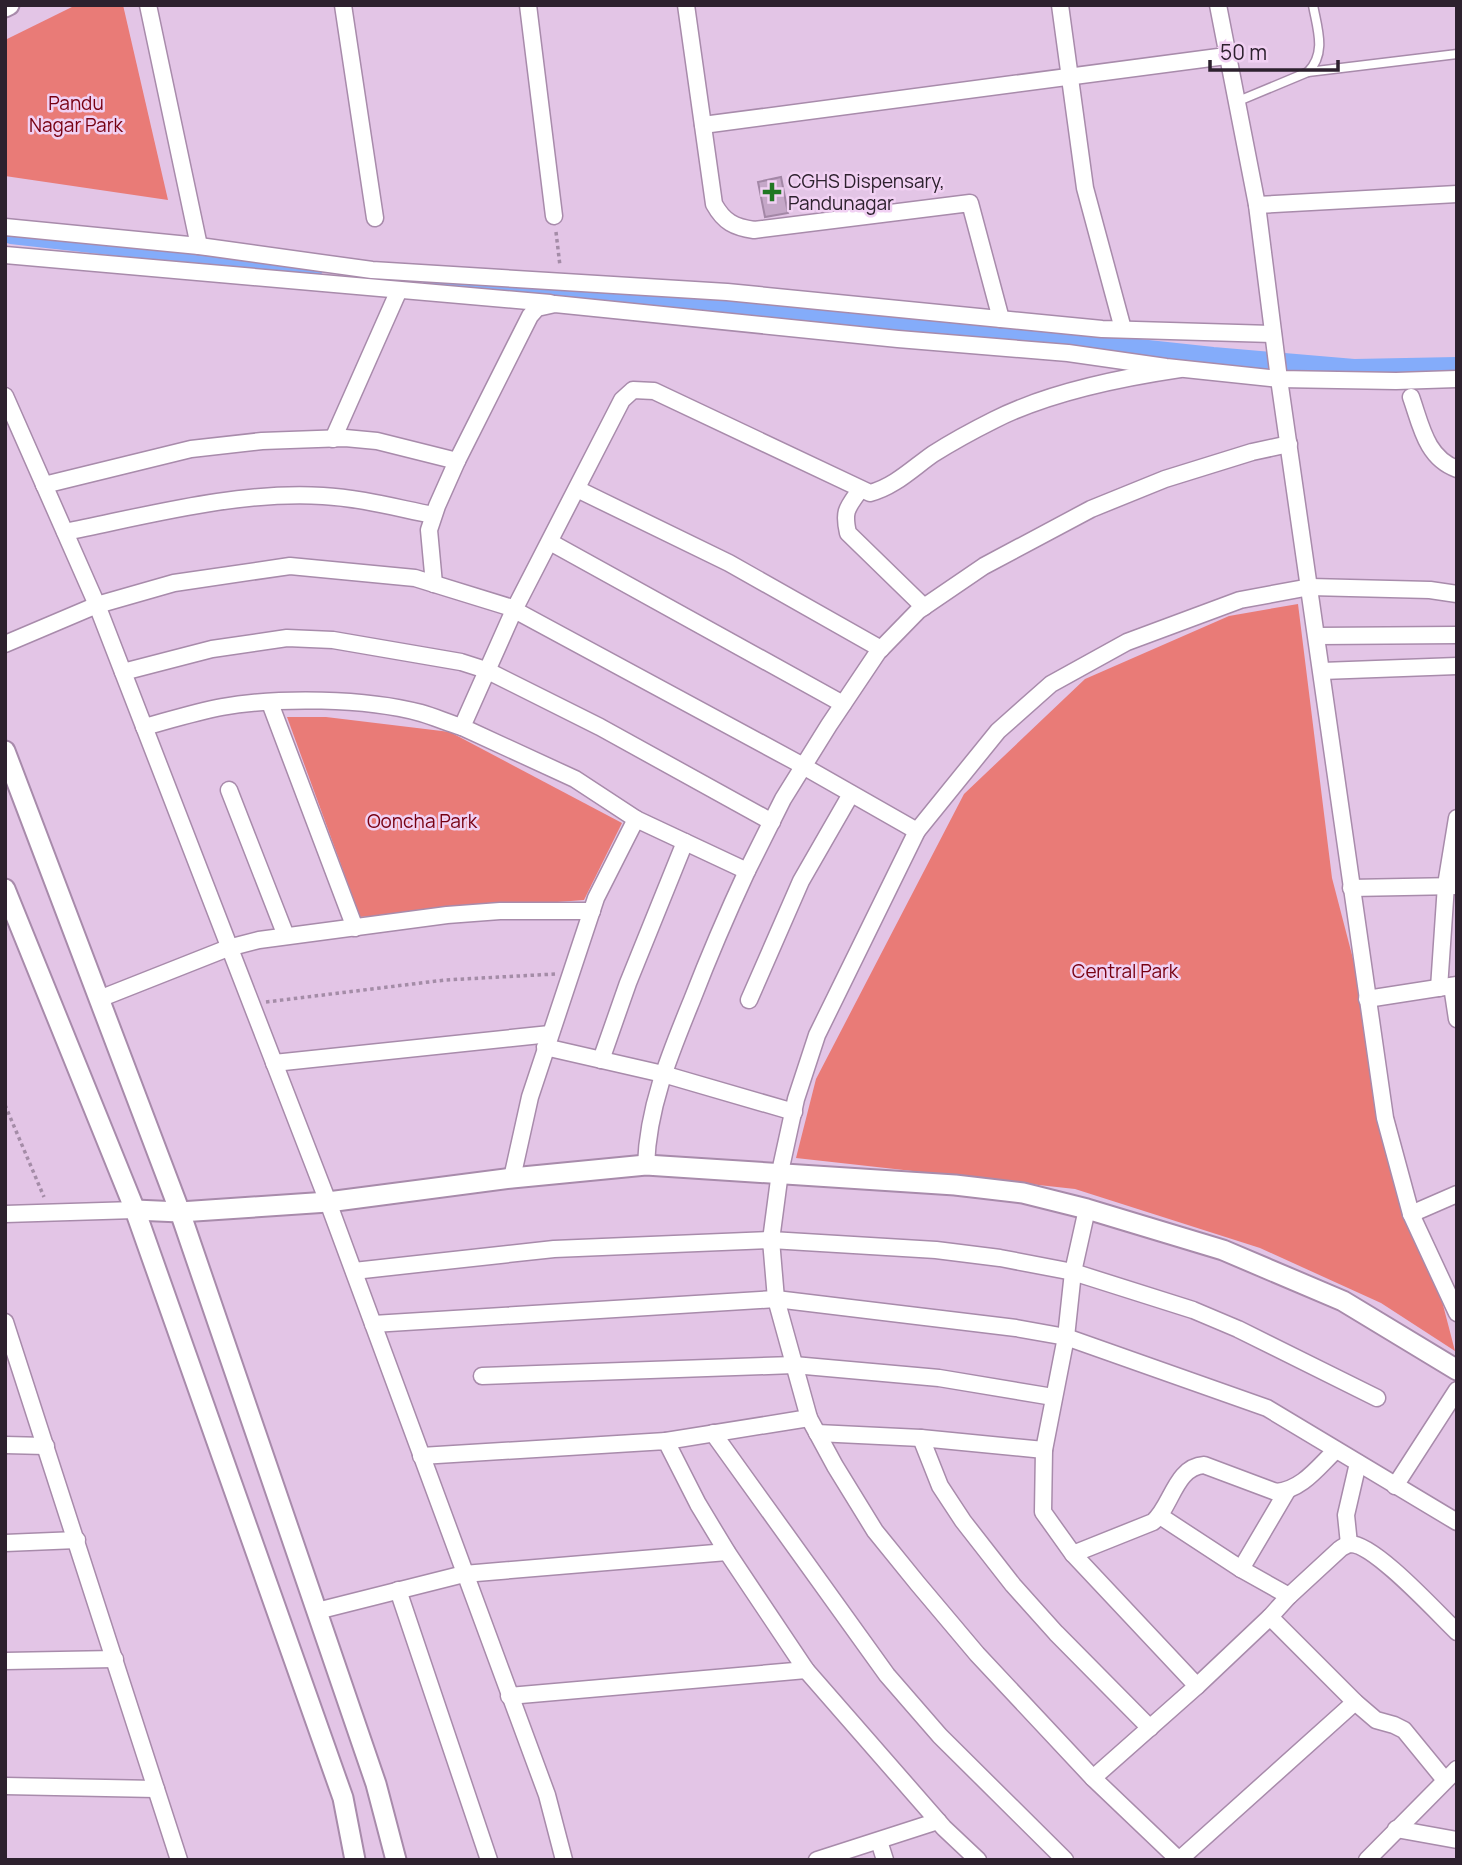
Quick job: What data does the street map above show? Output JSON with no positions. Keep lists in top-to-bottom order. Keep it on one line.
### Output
{"parks":["Pandu Nagar Park","Ooncha Park","Central Park"],"places":{"health":["CGHS Dispensary, Pandunagar"]},"scale_bar":"50 m"}
